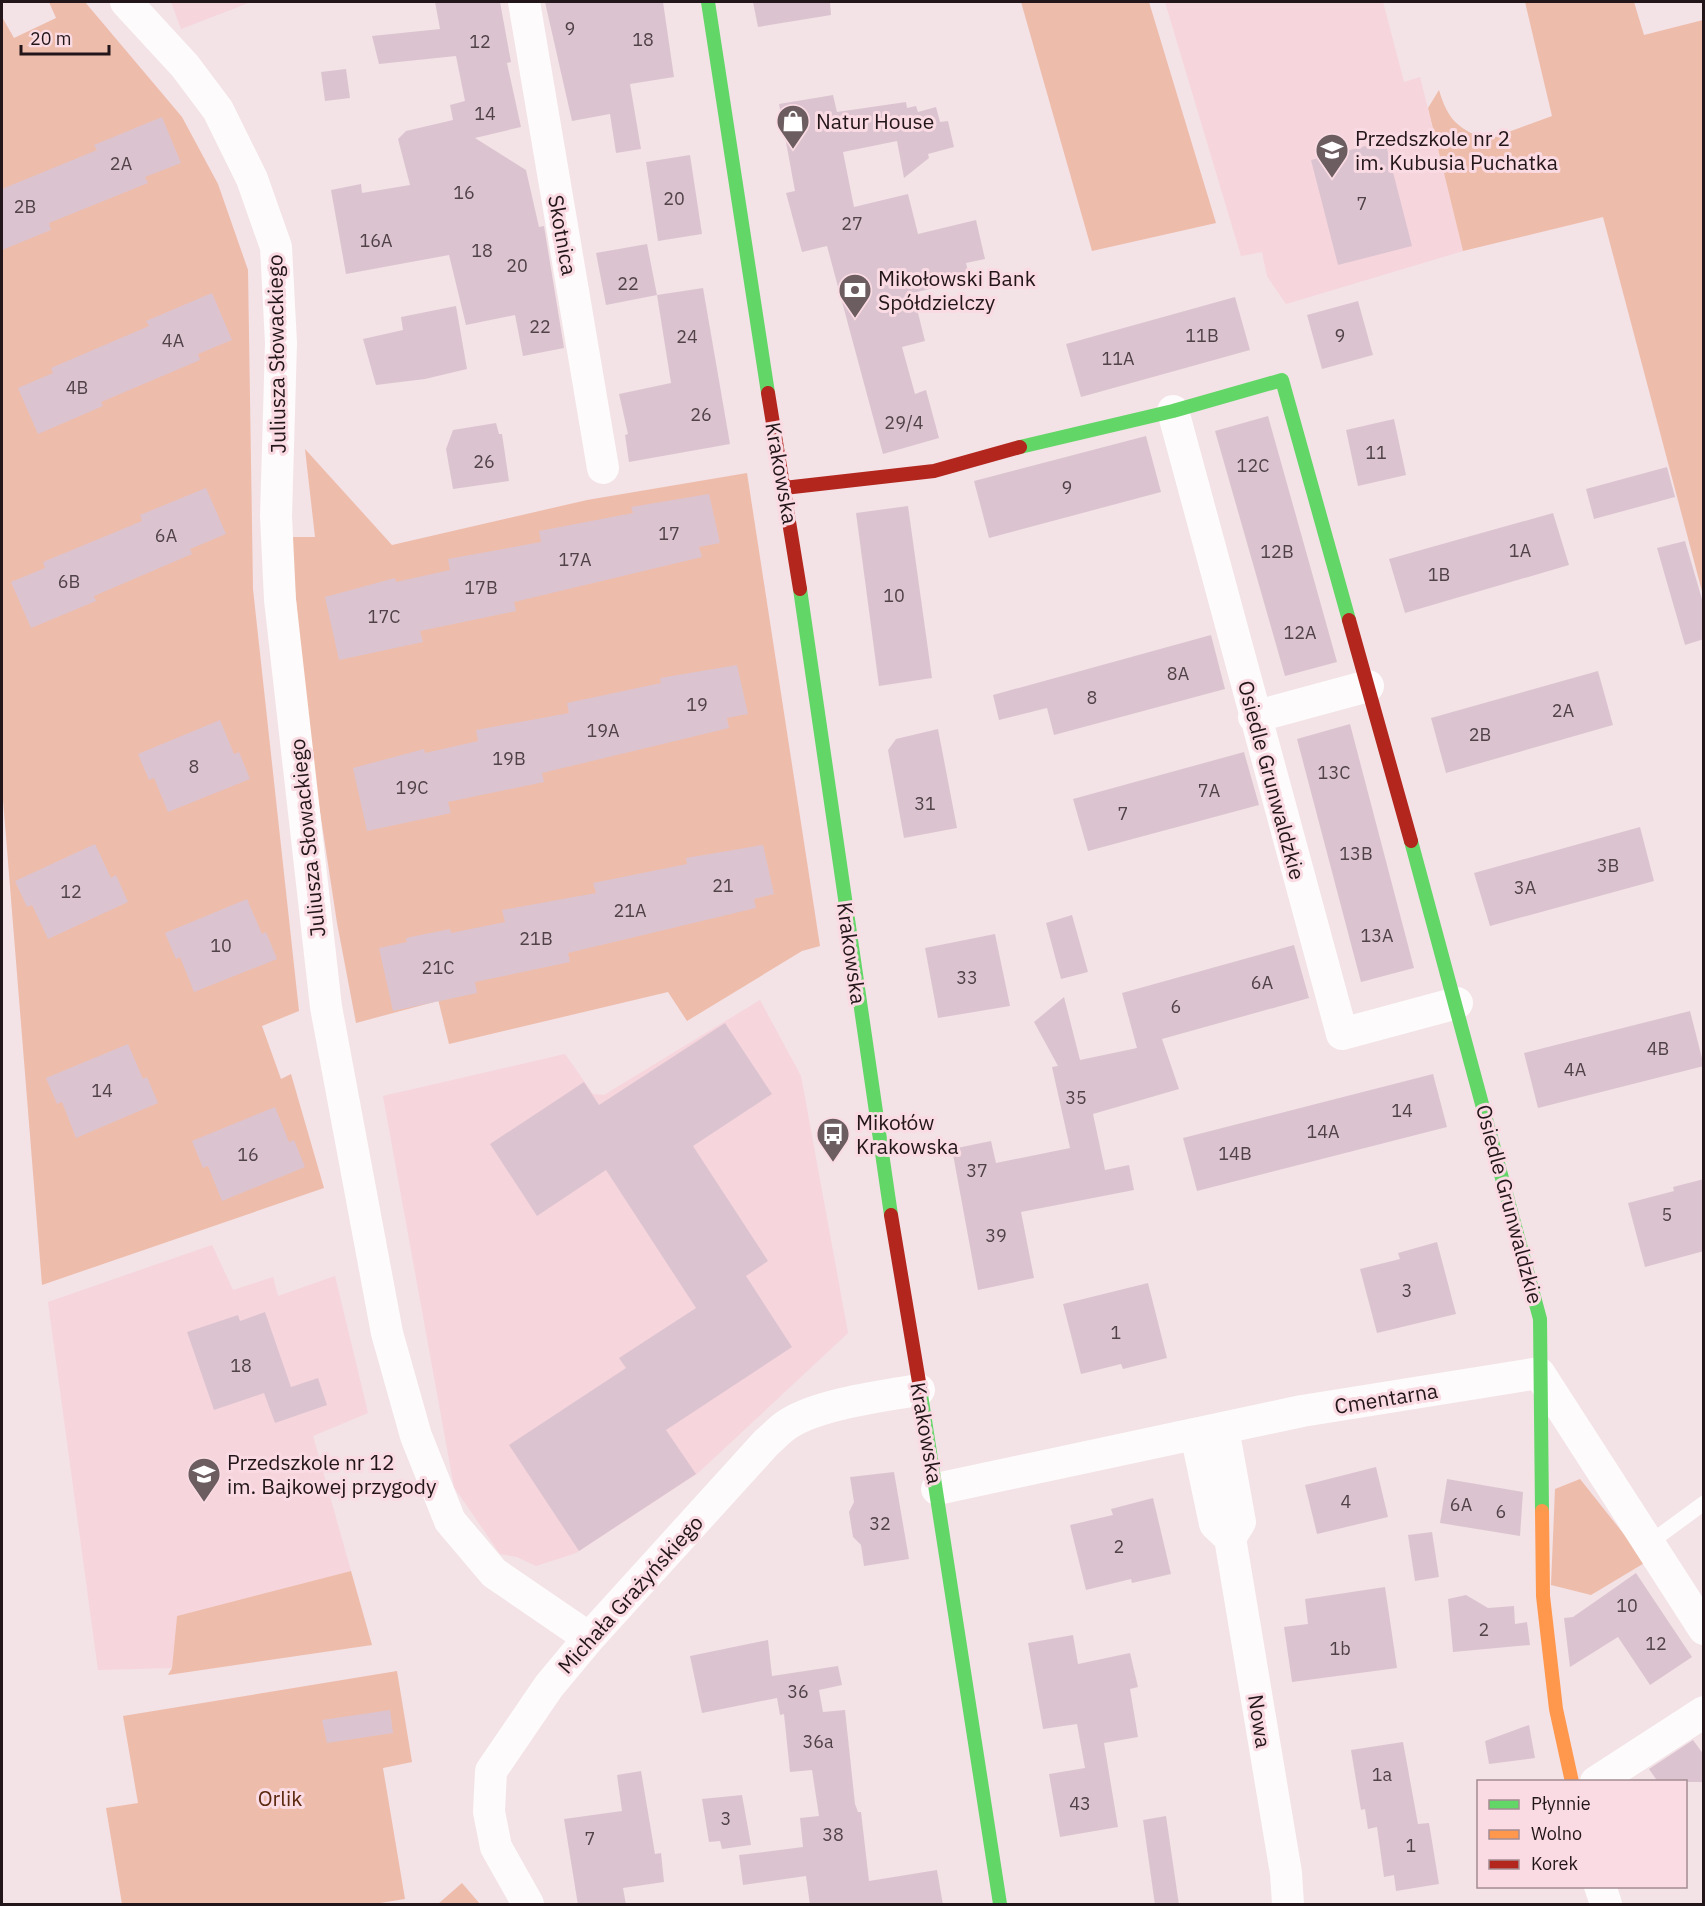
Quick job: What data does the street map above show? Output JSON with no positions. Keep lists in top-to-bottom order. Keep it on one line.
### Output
{"streets":{"street":["Skotnica","Juliusza Słowackiego","Krakowska","Osiedle Grunwaldzkie","Cmentarna","Michała Grażyńskiego","Nowa"]},"crossings":[["Juliusza Słowackiego","Michała Grażyńskiego"],["Krakowska","Osiedle Grunwaldzkie"],["Krakowska","Cmentarna"],["Krakowska","Michała Grażyńskiego"],["Osiedle Grunwaldzkie","Cmentarna"],["Cmentarna","Nowa"]],"parks":["Orlik"],"places":{"shop":["Natur House"],"school or university":["Przedszkole nr 2 im. Kubusia Puchatka","Przedszkole nr 12 im. Bajkowej przygody"],"bank":["Mikołowski Bank Spółdzielczy"],"bus stop":["Mikołów Krakowska"]},"house_numbers":["9","18","12","14","2A","16","20","7","2B","27","16A","18","20","22","22","11B","9","24","4A","11A","4B","26","29/4","11","26","12C","9","17","6A","1A","12B","17A","1B","6B","17B","10","17C","12A","8A","8","19","2A","19A","2B","19B","8","13C","19C","7A","31","7","13B","3B","21","3A","12","21A","13A","21B","10","21C","33","6A","6","4B","4A","14","35","14","14A","14B","16","37","5","39","3","1","18","4","6A","6","32","2","10","2","12","1b","36","36a","1a","43","3","38","7","1"],"legend":["Płynnie","Wolno","Korek"],"scale_bar":"20 m"}
